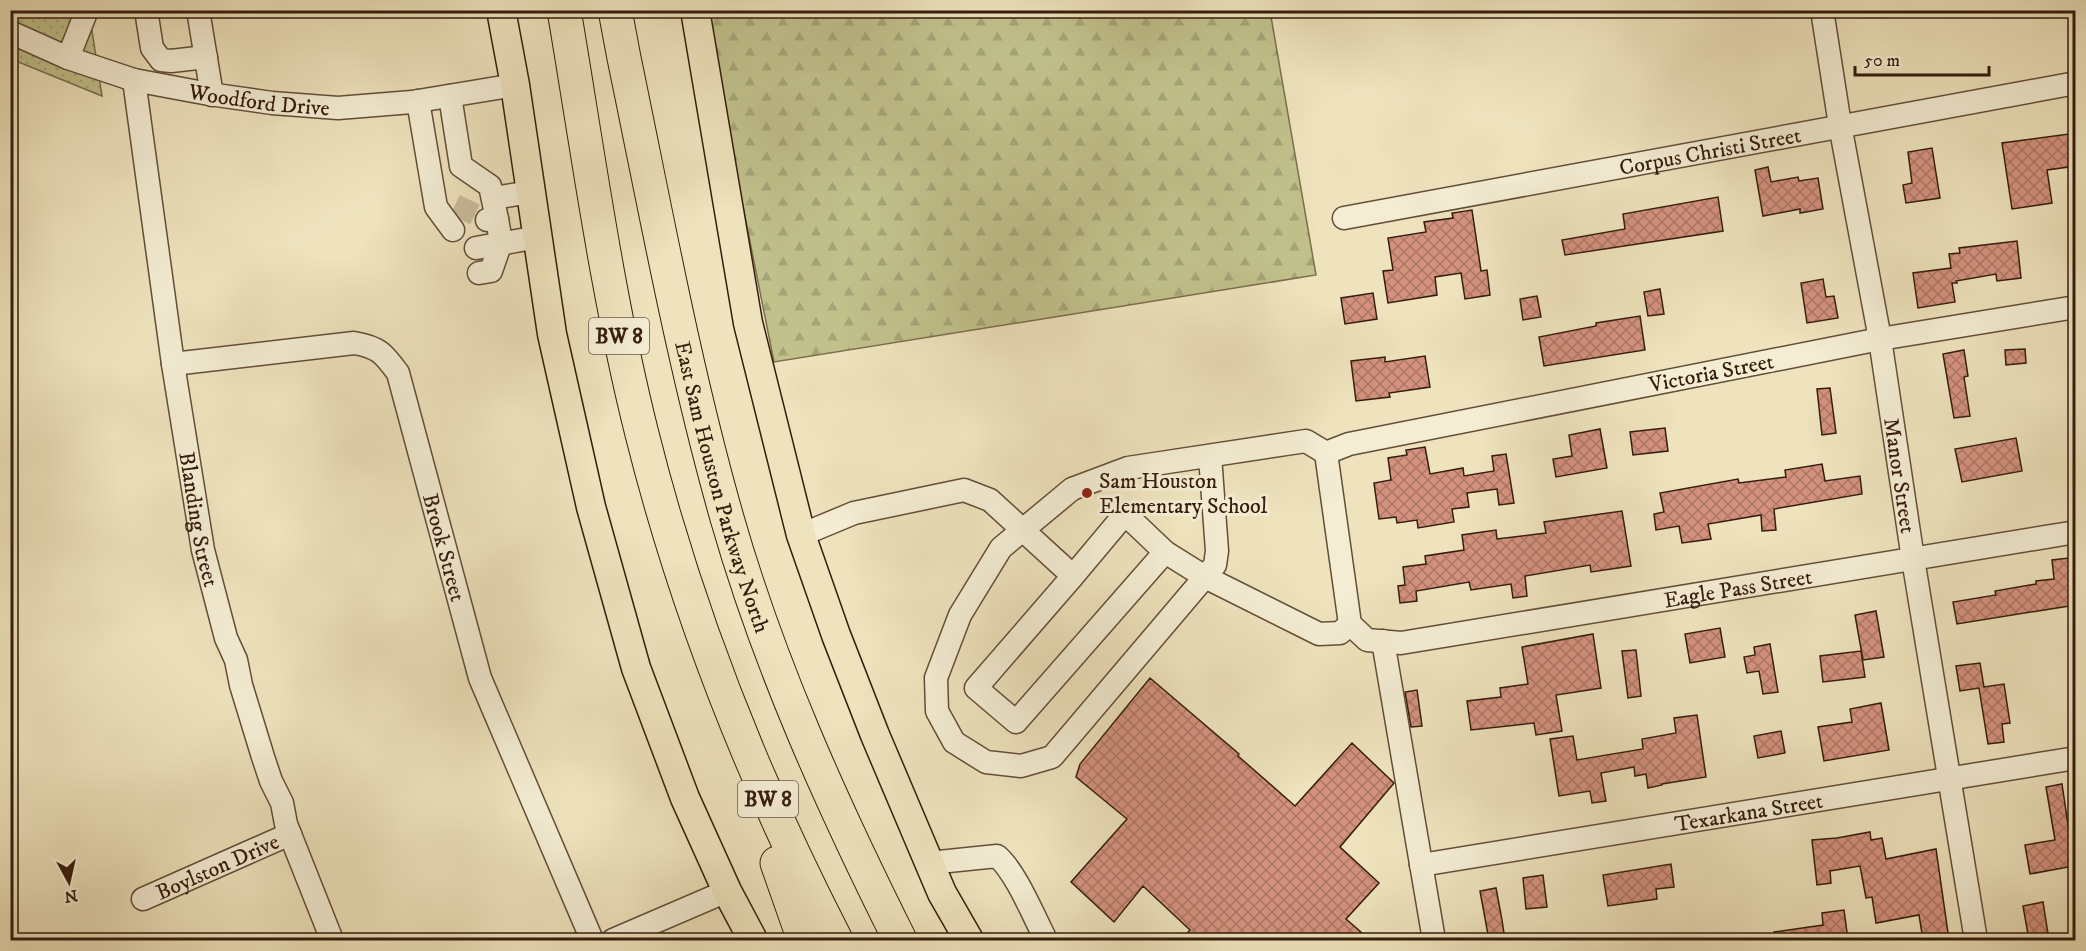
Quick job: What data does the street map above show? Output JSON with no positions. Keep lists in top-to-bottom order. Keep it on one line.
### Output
{"streets":{"highway":["BW 8","East Sam Houston Parkway North"],"street":["Woodford Drive","Corpus Christi Street","Victoria Street","Manor Street","Blanding Street","Brook Street","Eagle Pass Street","Texarkana Street","Boylston Drive"]},"crossings":[["Woodford Drive","BW 8"],["Woodford Drive","Blanding Street"],["Corpus Christi Street","Manor Street"],["Victoria Street","Manor Street"],["Manor Street","Eagle Pass Street"],["Manor Street","Texarkana Street"],["Blanding Street","Brook Street"],["Blanding Street","Boylston Drive"]],"places":["Sam Houston Elementary School"],"scale_bar":"50 m","north":"bottom"}
